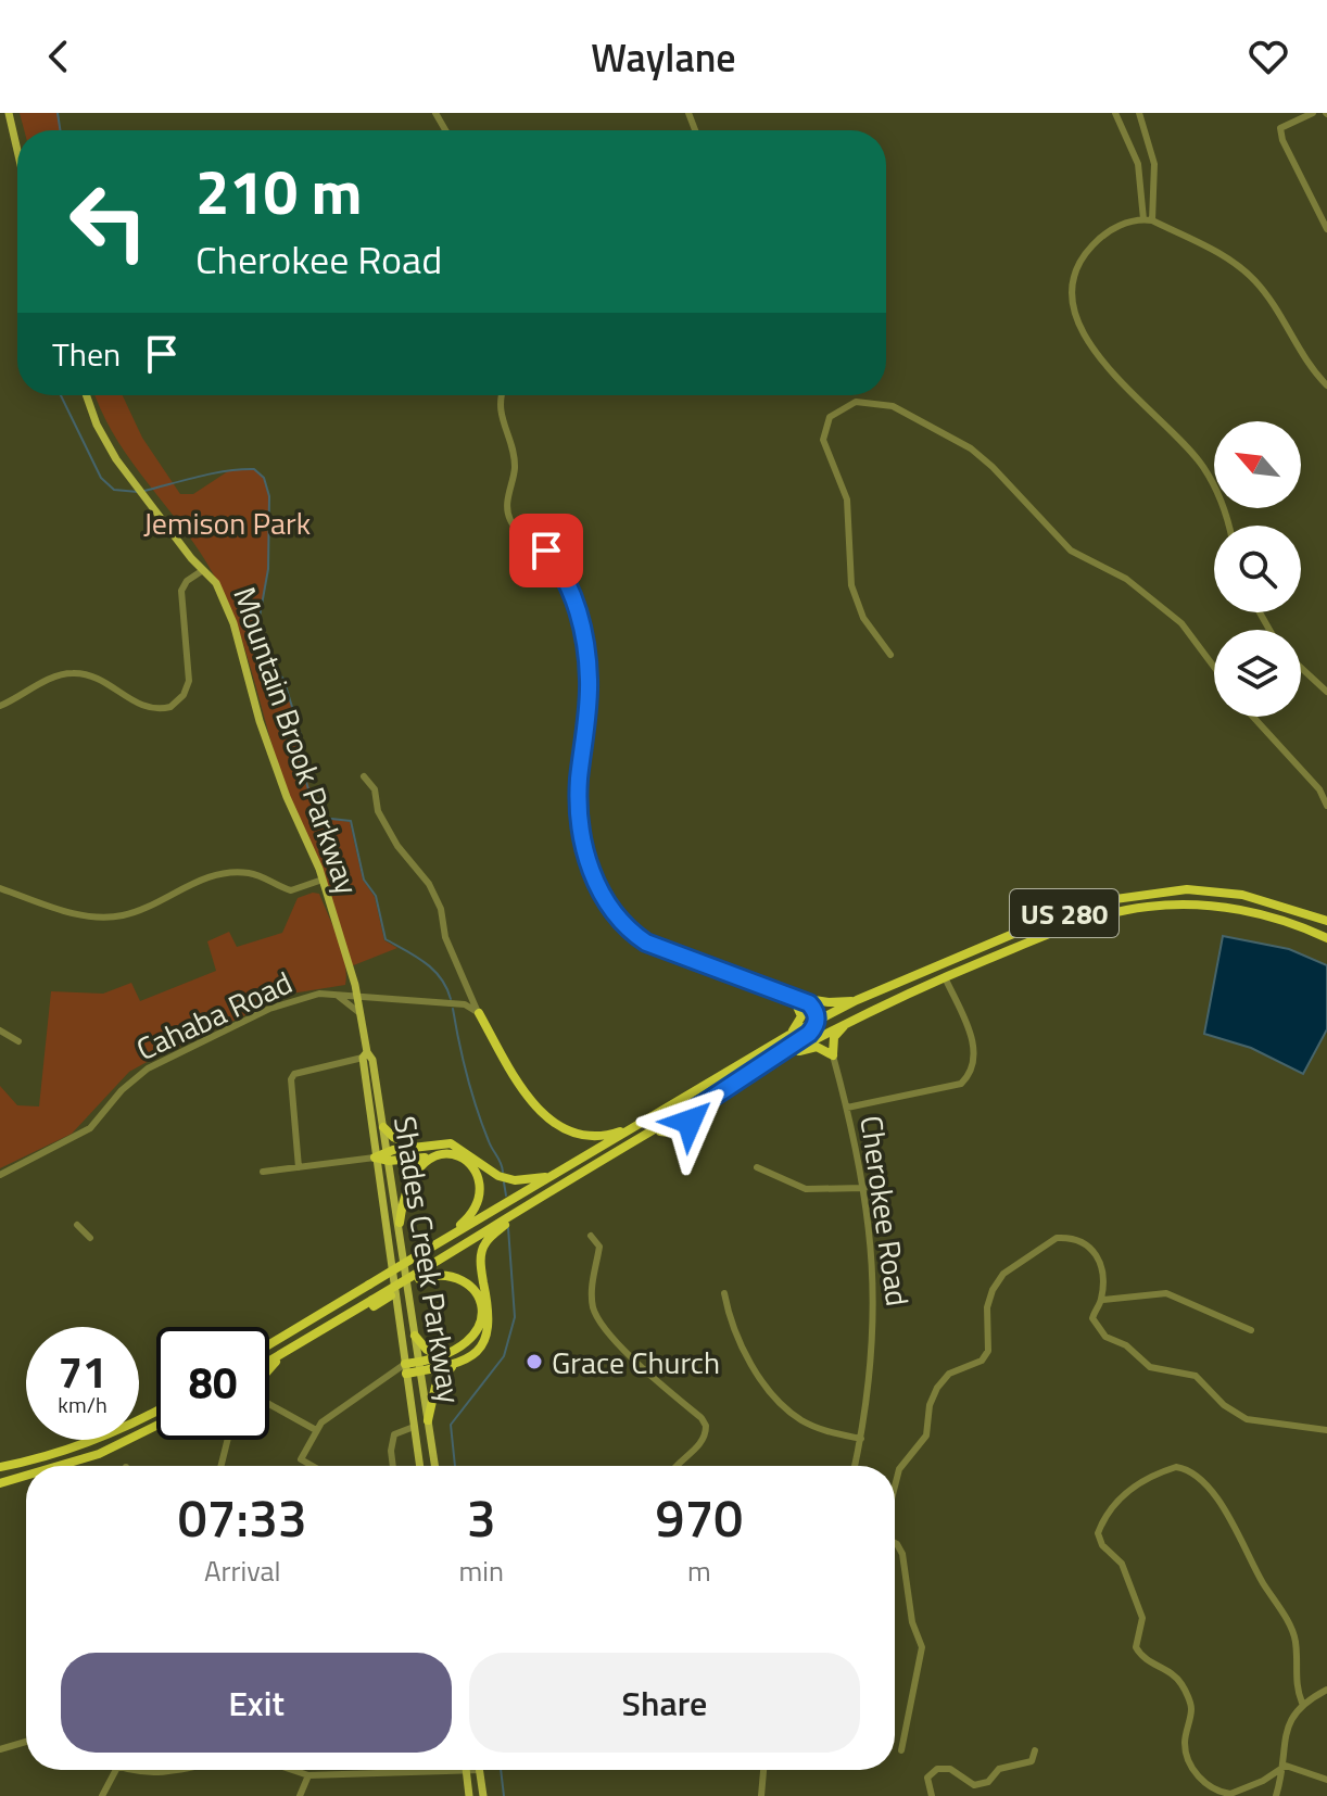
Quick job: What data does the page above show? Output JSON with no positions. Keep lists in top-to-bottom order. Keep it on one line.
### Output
{"streets":{"highway":["US 280"],"main road":["Mountain Brook Parkway","Shades Creek Parkway"],"street":["Cahaba Road","Cherokee Road"]},"crossings":[["Mountain Brook Parkway","Cahaba Road"],["Mountain Brook Parkway","Shades Creek Parkway"],["Cahaba Road","Shades Creek Parkway"]],"parks":["Jemison Park"],"places":["Grace Church"],"north":"top left","page":{"header":"Waylane","turn":["210 m","Cherokee Road"],"then":"Then","speed":"71 km/h","limit":"80","eta":["07:33","Arrival","3","min","970","m"],"buttons":["Exit","Share"]}}
